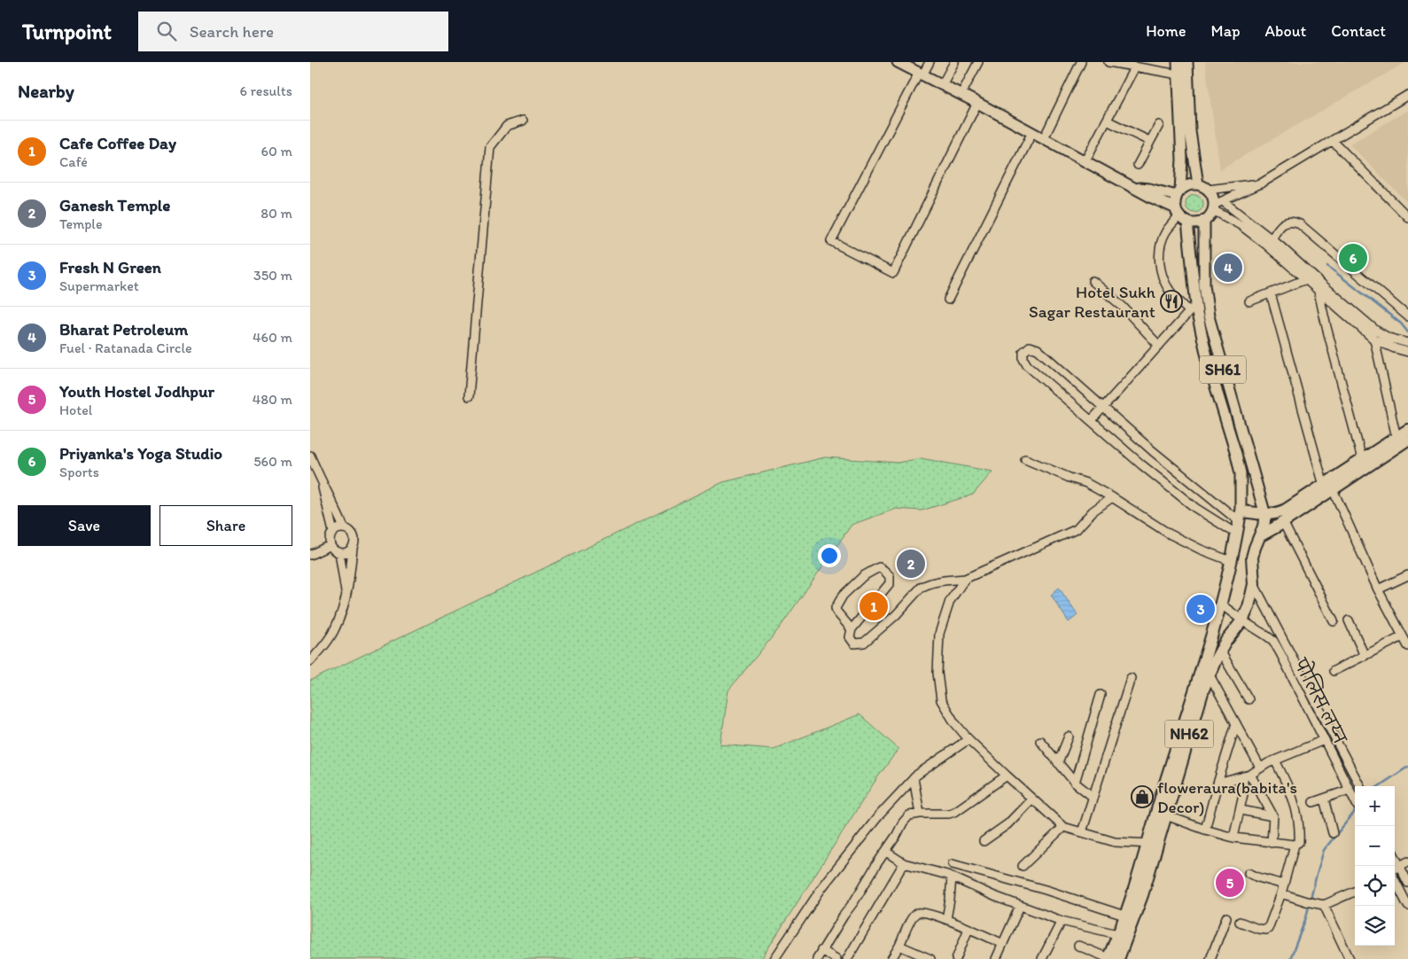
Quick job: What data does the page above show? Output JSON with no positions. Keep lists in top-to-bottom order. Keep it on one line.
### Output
{"streets":{"highway":["NH62"],"main road":["SH61"],"street":["पोलिस लय्न"]},"crossings":[["SH61","NH62"],["पोलिस लय्न","NH62"]],"places":{"restaurant":["Hotel Sukh Sagar Restaurant"],"shop":["floweraura(babita's Decor)"]},"page":{"header":"Turnpoint","search":"Search here","nav":["Home","Map","About","Contact"],"heading":["Nearby","6 results"],"list":[{"mark":"1","name":"Cafe Coffee Day","note":"Café","value":"60 m"},{"mark":"2","name":"Ganesh Temple","note":"Temple","value":"80 m"},{"mark":"3","name":"Fresh N Green","note":"Supermarket","value":"350 m"},{"mark":"4","name":"Bharat Petroleum","note":"Fuel · Ratanada Circle","value":"460 m"},{"mark":"5","name":"Youth Hostel Jodhpur","note":"Hotel","value":"480 m"},{"mark":"6","name":"Priyanka's Yoga Studio","note":"Sports","value":"560 m"}],"pins":["6","4","2","1","3","5"],"buttons":["Save","Share"],"map_buttons":["+","−"]}}
